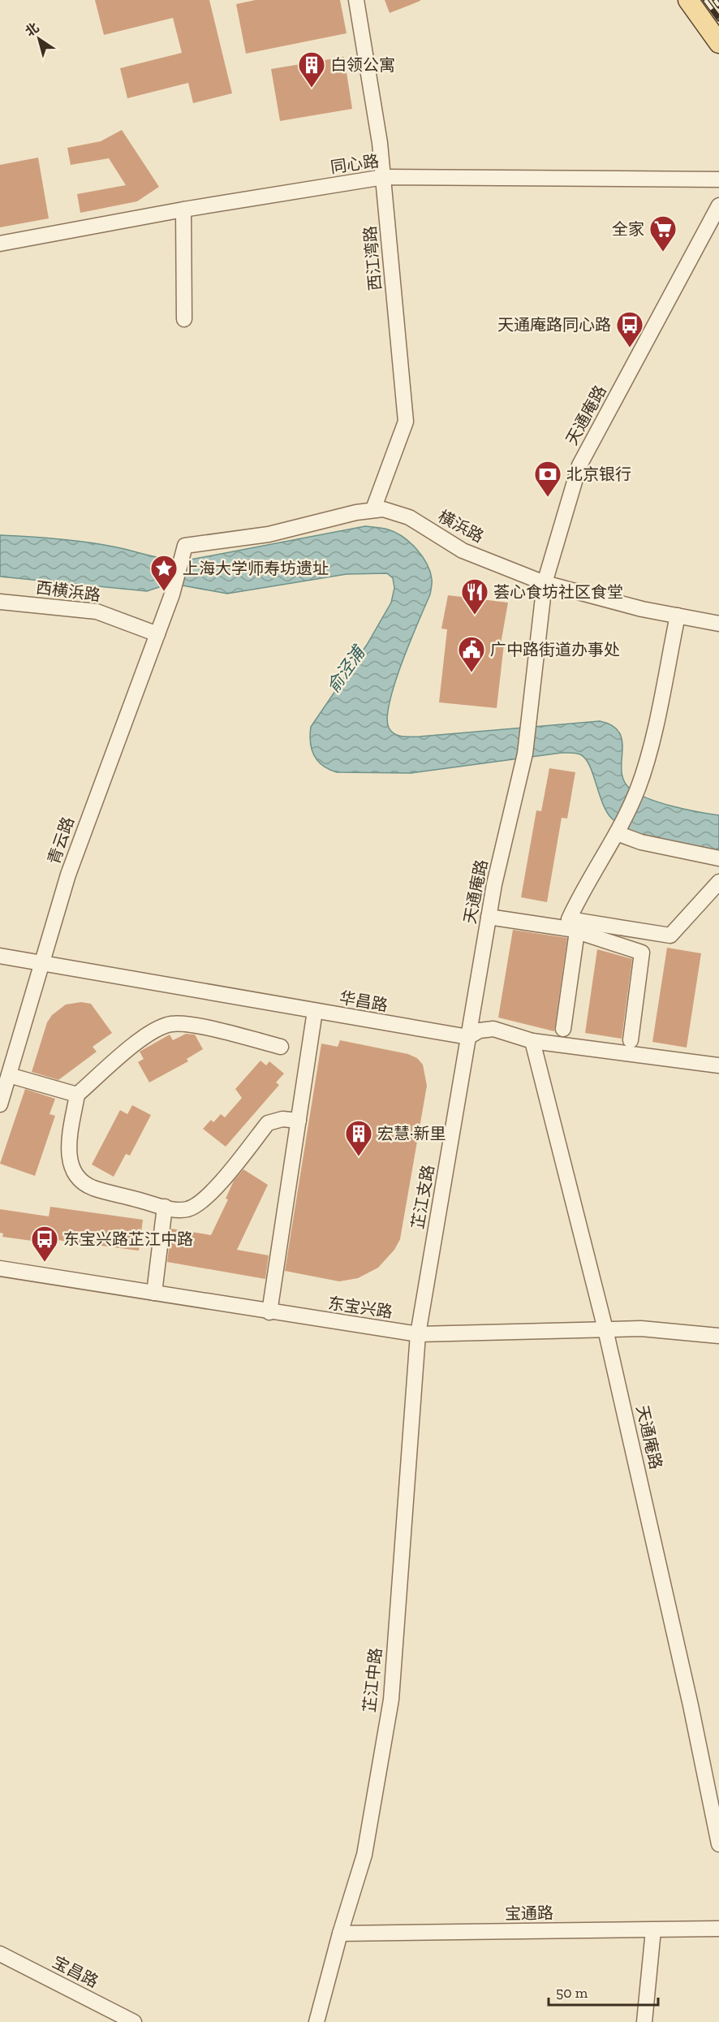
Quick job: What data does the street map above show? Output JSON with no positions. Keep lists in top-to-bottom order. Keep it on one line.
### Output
{"streets":{"street":["同心路","西江湾路","天通庵路","横浜路","西横浜路","青云路","华昌路","芷江支路","东宝兴路","芷江中路","宝通路","宝昌路"]},"crossings":[["同心路","西江湾路"],["西江湾路","横浜路"],["天通庵路","横浜路"],["天通庵路","华昌路"],["天通庵路","芷江支路"],["天通庵路","东宝兴路"],["横浜路","青云路"],["西横浜路","青云路"],["青云路","华昌路"],["华昌路","芷江支路"],["芷江支路","东宝兴路"],["芷江支路","芷江中路"],["东宝兴路","芷江中路"],["芷江中路","宝通路"]],"water":["俞泾浦"],"places":{"building":["白领公寓","宏慧·新里"],"supermarket":["全家"],"bus stop":["天通庵路同心路","东宝兴路芷江中路"],"bank":["北京银行"],"place":["上海大学师寿坊遗址"],"restaurant":["荟心食坊社区食堂"],"public building":["广中路街道办事处"]},"scale_bar":"50 m","north":"top left"}
